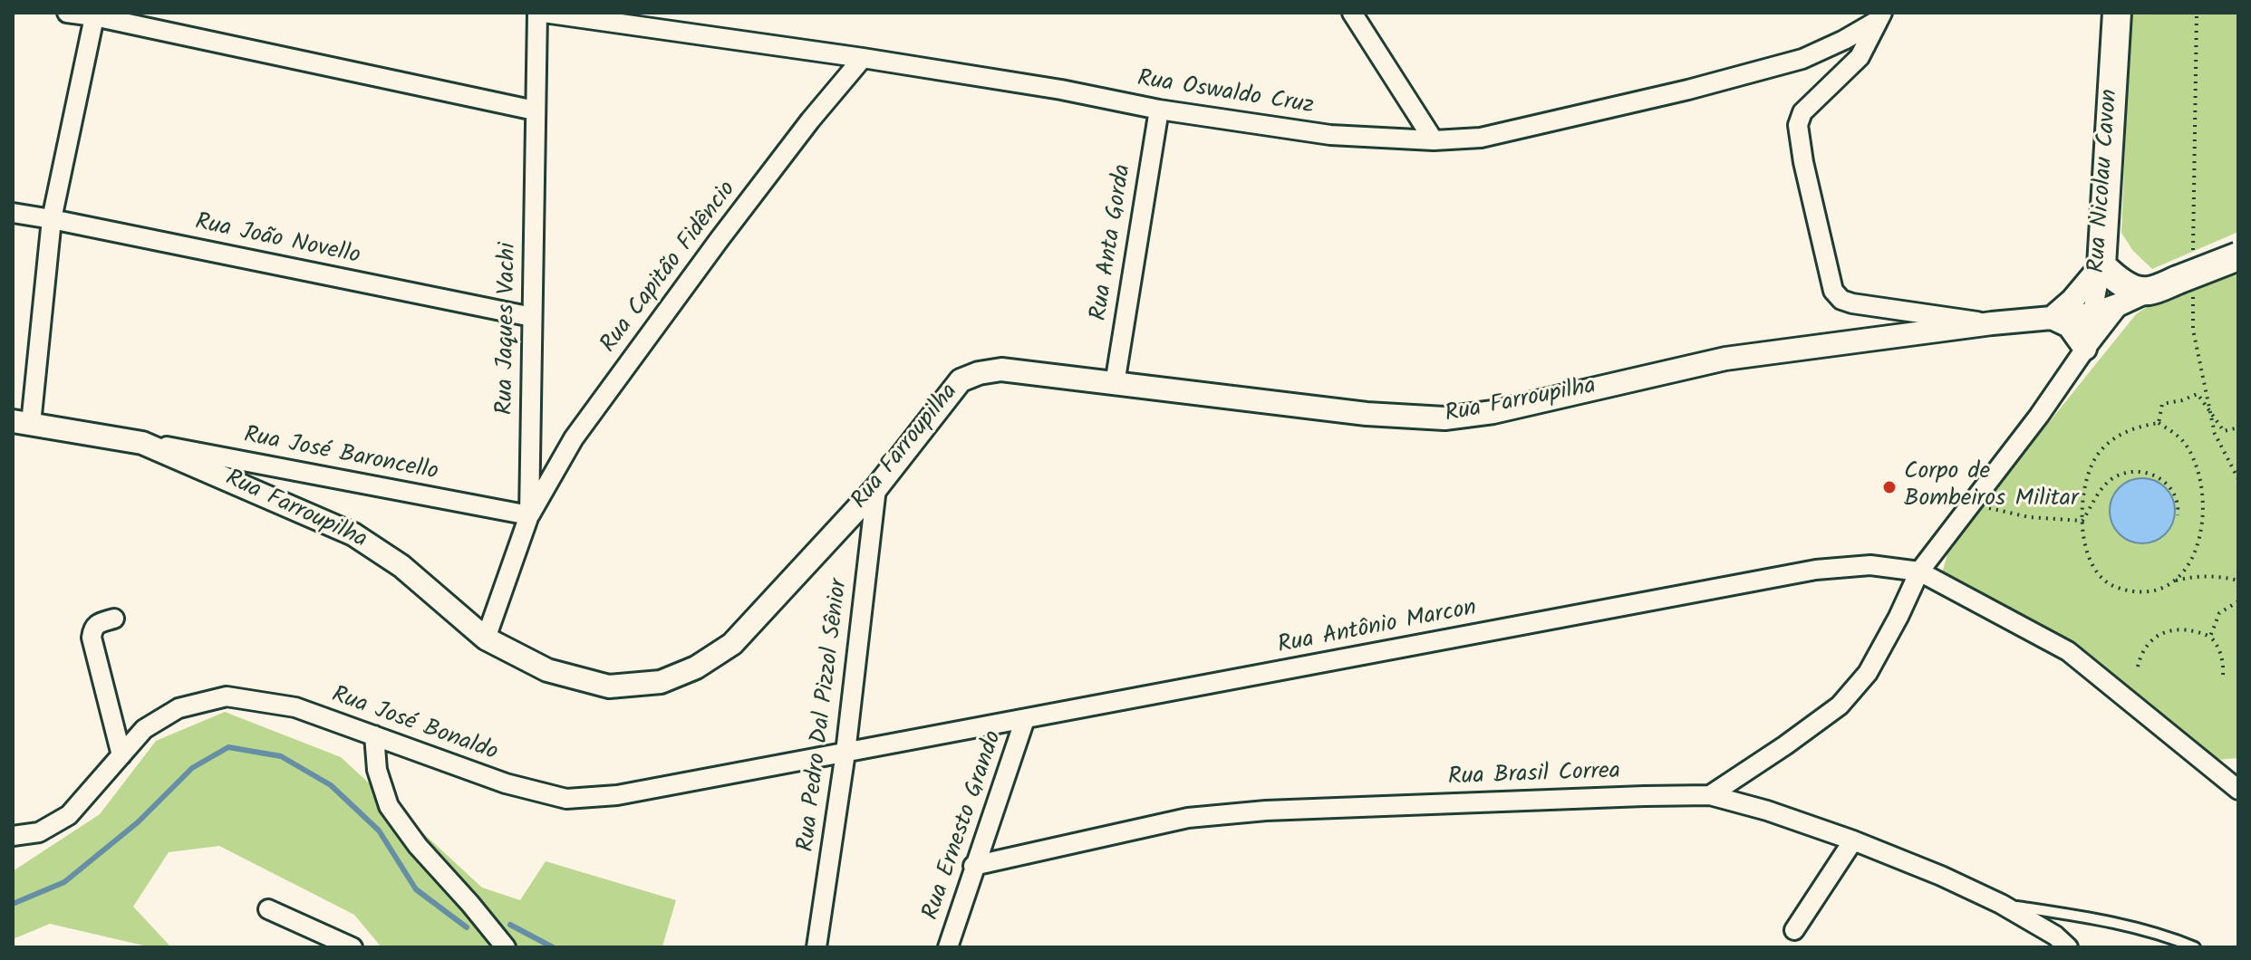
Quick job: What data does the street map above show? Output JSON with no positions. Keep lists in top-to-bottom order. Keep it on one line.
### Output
{"streets":{"main road":["Rua Nicolau Cavon","Rua Farroupilha"],"street":["Rua Oswaldo Cruz","Rua João Novello","Rua Anta Gorda","Rua Capitão Fidêncio","Rua Jaques Vachi","Rua José Baroncello","Rua Antônio Marcon","Rua Pedro Dal Pizzol Sênior","Rua José Bonaldo","Rua Brasil Correa","Rua Ernesto Grando"]},"crossings":[["Rua Oswaldo Cruz","Rua Anta Gorda"],["Rua Oswaldo Cruz","Rua Capitão Fidêncio"],["Rua Nicolau Cavon","Rua Farroupilha"],["Rua Nicolau Cavon","Rua Antônio Marcon"],["Rua Nicolau Cavon","Rua Brasil Correa"],["Rua João Novello","Rua Jaques Vachi"],["Rua Anta Gorda","Rua Farroupilha"],["Rua Capitão Fidêncio","Rua Jaques Vachi"],["Rua Capitão Fidêncio","Rua José Baroncello"],["Rua Jaques Vachi","Rua Farroupilha"],["Rua Jaques Vachi","Rua José Baroncello"],["Rua Farroupilha","Rua José Baroncello"],["Rua Farroupilha","Rua Pedro Dal Pizzol Sênior"],["Rua Antônio Marcon","Rua Pedro Dal Pizzol Sênior"],["Rua Antônio Marcon","Rua José Bonaldo"],["Rua Antônio Marcon","Rua Ernesto Grando"],["Rua Pedro Dal Pizzol Sênior","Rua José Bonaldo"],["Rua Brasil Correa","Rua Ernesto Grando"]],"places":["Corpo de Bombeiros Militar"]}
